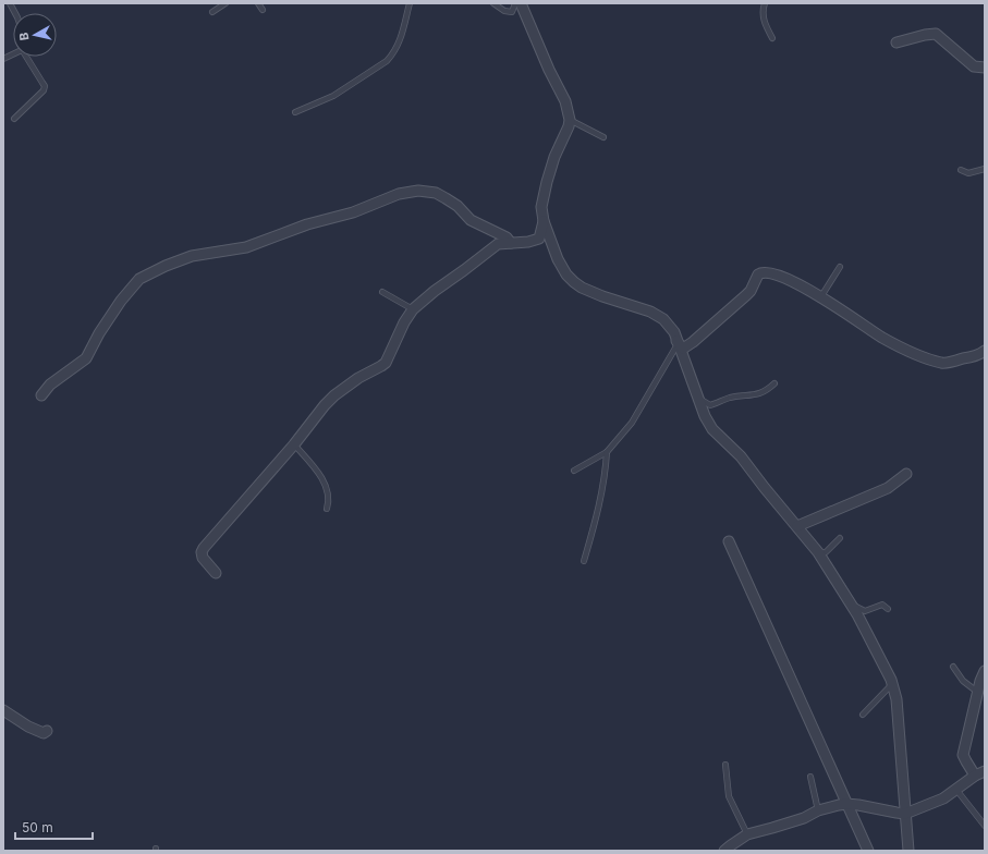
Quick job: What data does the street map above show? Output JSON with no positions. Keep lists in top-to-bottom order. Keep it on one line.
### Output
{"scale_bar":"50 m","north":"left"}
